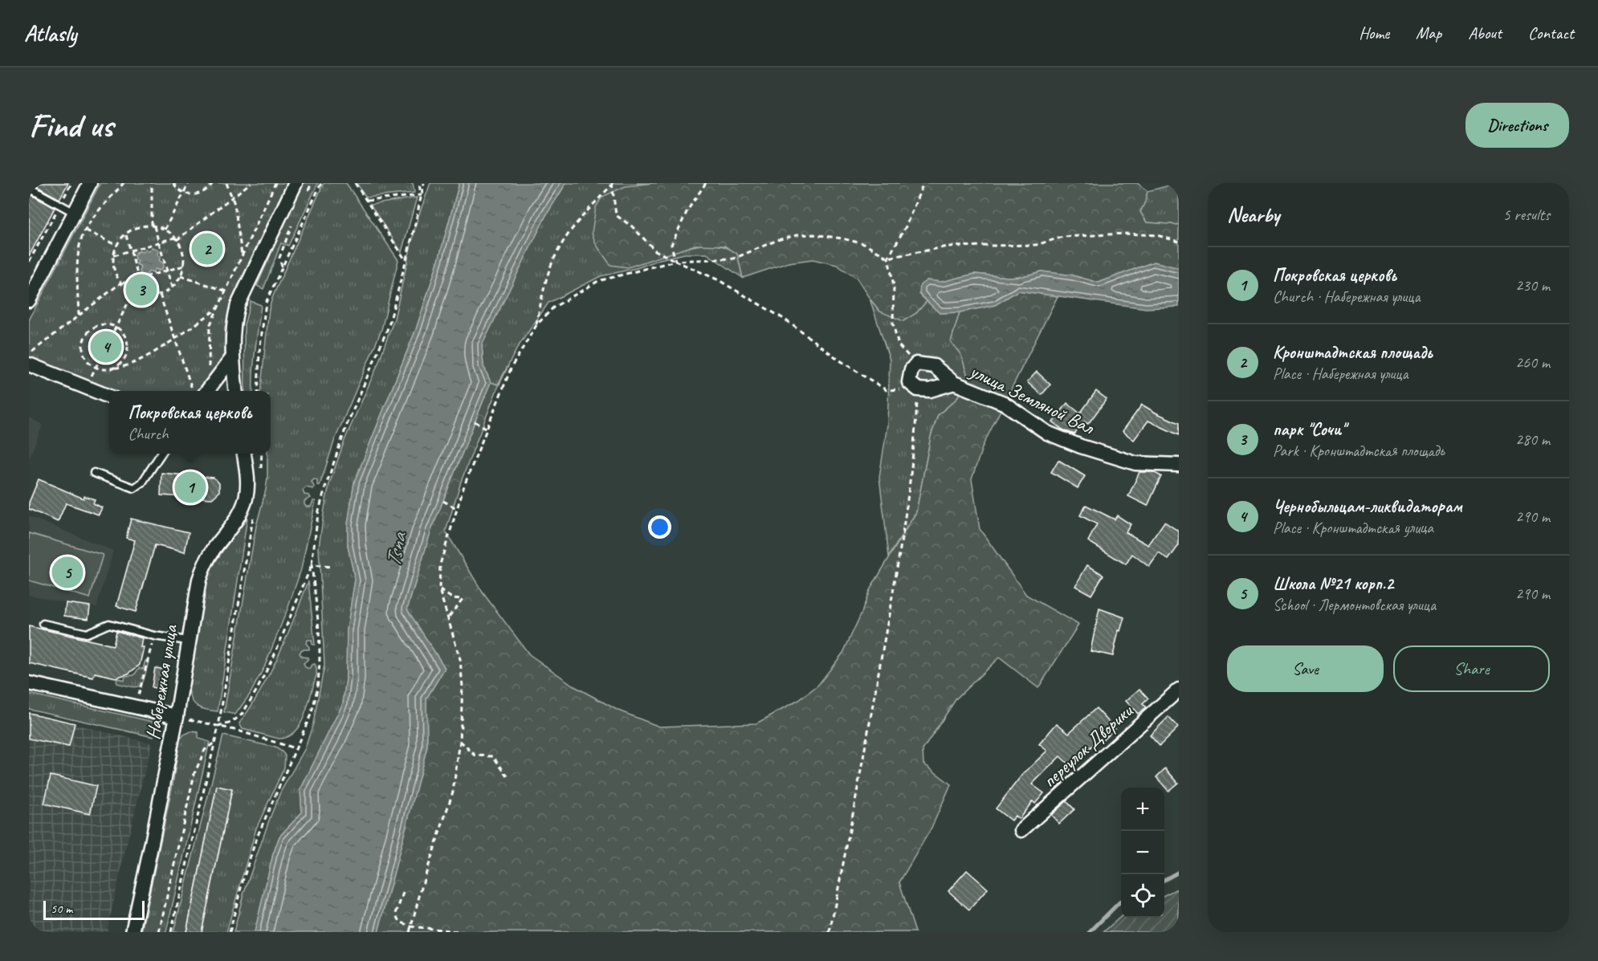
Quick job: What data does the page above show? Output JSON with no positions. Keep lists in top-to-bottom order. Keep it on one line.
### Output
{"streets":{"street":["улица Земляной Вал","Набережная улица","переулок Дворики"]},"water":["Tsna"],"scale_bar":"50 m","page":{"header":"Atlasly","nav":["Home","Map","About","Contact"],"buttons":["Directions",["Save","Share"]],"title":"Find us","heading":["Nearby","5 results"],"pins":["2","3","4","1","5"],"list":[{"mark":"1","name":"Покровская церковь","note":"Church · Набережная улица","value":"230 m"},{"mark":"2","name":"Кронштадтская площадь","note":"Place · Набережная улица","value":"260 m"},{"mark":"3","name":"парк \"Сочи\"","note":"Park · Кронштадтская площадь","value":"280 m"},{"mark":"4","name":"Чернобыльцам-ликвидаторам","note":"Place · Кронштадтская улица","value":"290 m"},{"mark":"5","name":"Школа №21 корп.2","note":"School · Лермонтовская улица","value":"290 m"}],"popup":["Покровская церковь","Church"],"map_buttons":["+","−"],"scale":"50 m"}}
